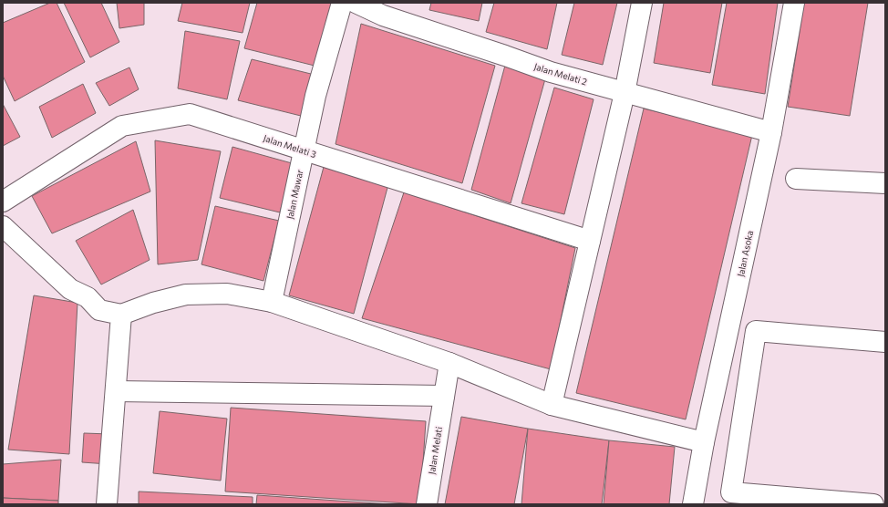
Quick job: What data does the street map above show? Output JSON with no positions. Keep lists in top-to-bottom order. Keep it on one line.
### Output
{"streets":{"street":["Jalan Melati 2","Jalan Melati 3","Jalan Mawar","Jalan Asoka","Jalan Melati"]},"crossings":[["Jalan Melati 2","Jalan Asoka"],["Jalan Melati 3","Jalan Mawar"]]}
